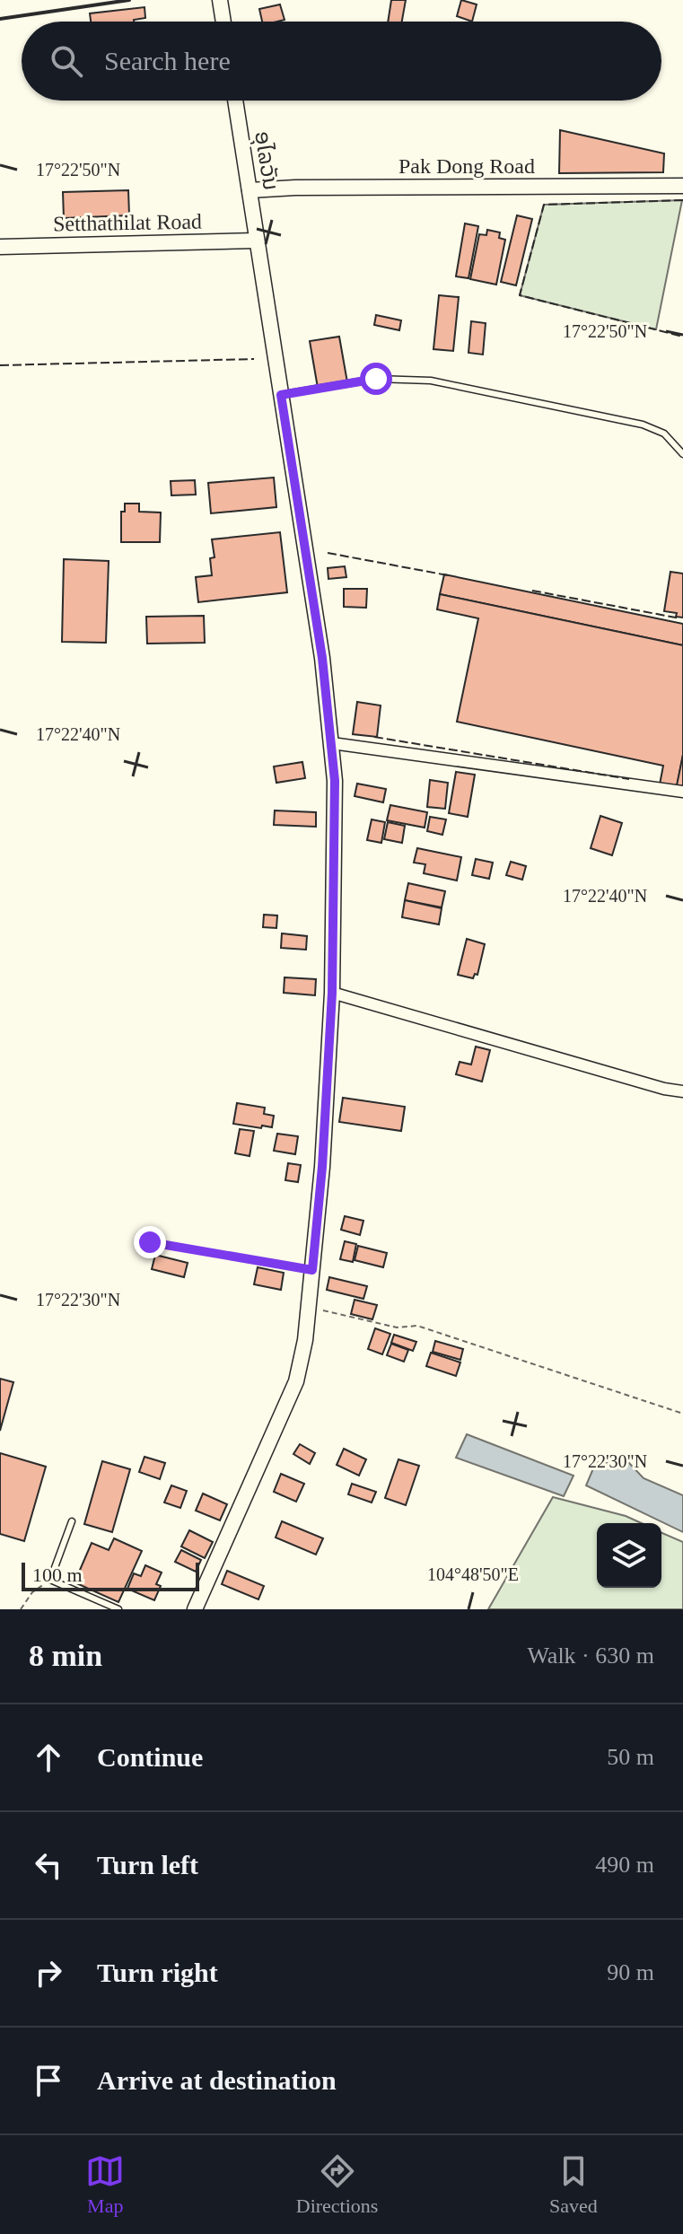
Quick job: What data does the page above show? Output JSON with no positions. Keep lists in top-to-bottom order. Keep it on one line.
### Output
{"streets":{"street":["ອຸໄລວັນ","Pak Dong Road","Setthathilat Road"]},"crossings":[["ອຸໄລວັນ","Pak Dong Road"],["ອຸໄລວັນ","Setthathilat Road"]],"scale_bar":"100 m","page":{"search":"Search here","scale":"100 m","heading":["8 min","Walk · 630 m"],"list":[["Continue","50 m"],["Turn left","490 m"],["Turn right","90 m"],"Arrive at destination"],"nav":["Map","Directions","Saved"]},"coordinates":["17°22'50\"N","17°22'40\"N","17°22'30\"N","104°48'50\"E"]}
